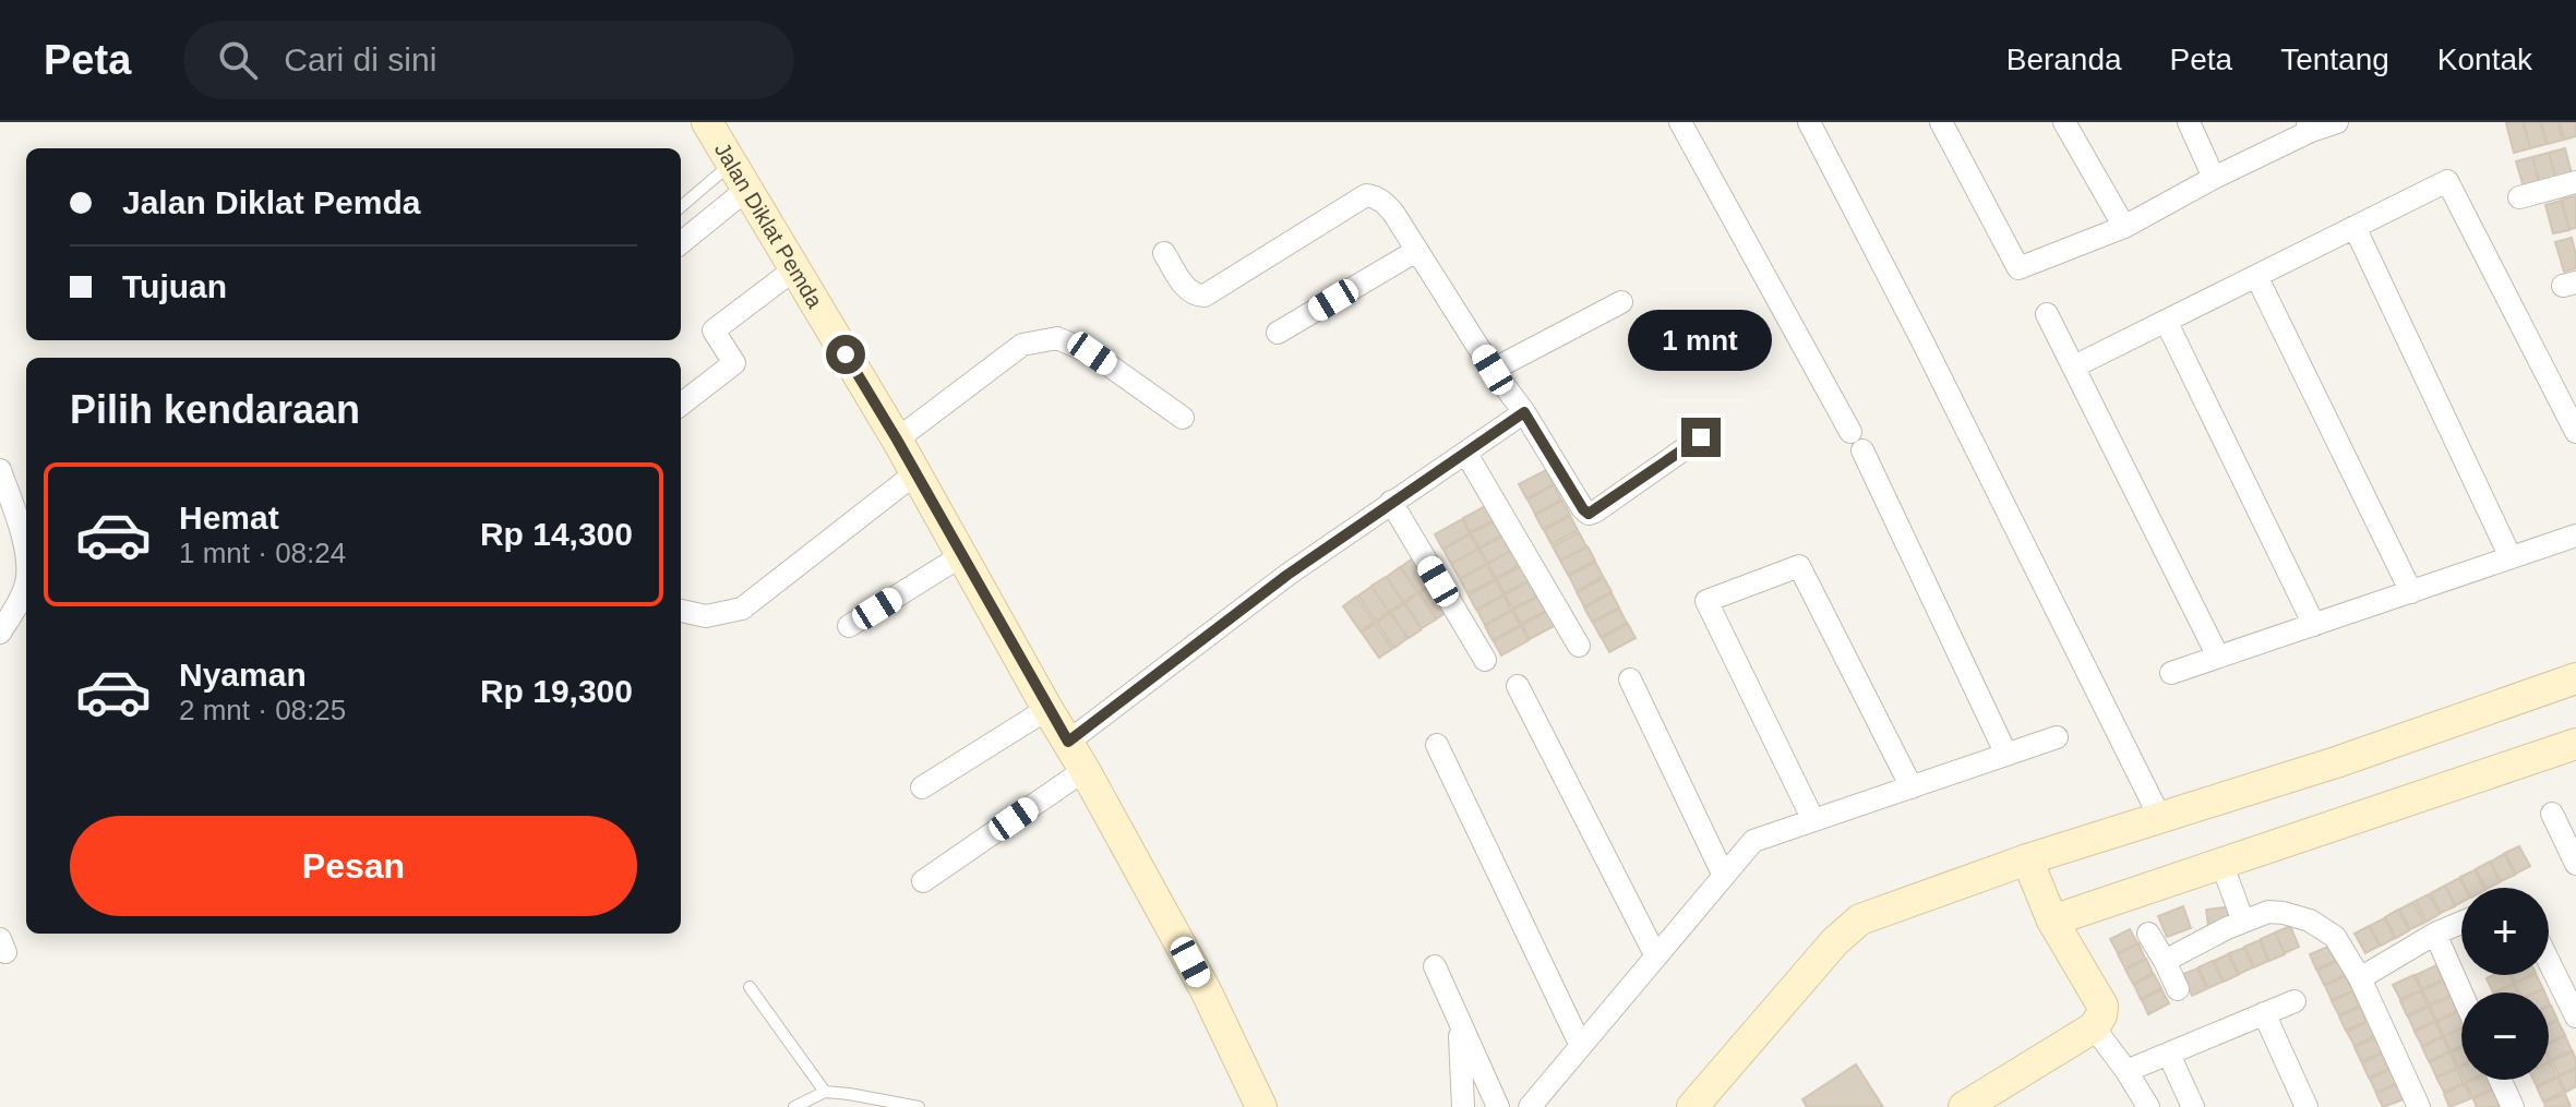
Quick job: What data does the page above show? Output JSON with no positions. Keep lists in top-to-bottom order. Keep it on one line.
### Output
{"streets":{"street":["Jalan Diklat Pemda"]},"page":{"header":"Peta","search":"Cari di sini","nav":["Beranda","Peta","Tentang","Kontak"],"banner":["Jalan Diklat Pemda","Tujuan"],"bubble":"1 mnt","heading":"Pilih kendaraan","list":[{"name":"Hemat","note":"1 mnt · 08:24","value":"Rp 14,300"},{"name":"Nyaman","note":"2 mnt · 08:25","value":"Rp 19,300"}],"buttons":"Pesan","map_buttons":["+","−"]}}
